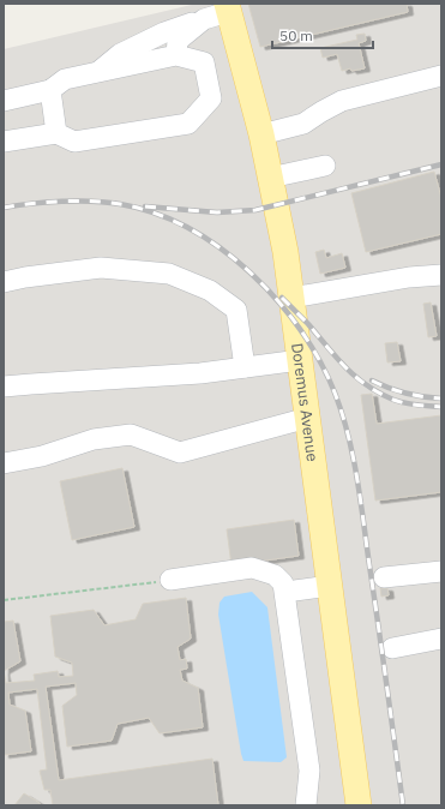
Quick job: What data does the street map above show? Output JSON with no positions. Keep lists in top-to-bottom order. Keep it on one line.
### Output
{"streets":{"main road":["Doremus Avenue"]},"scale_bar":"50 m"}
